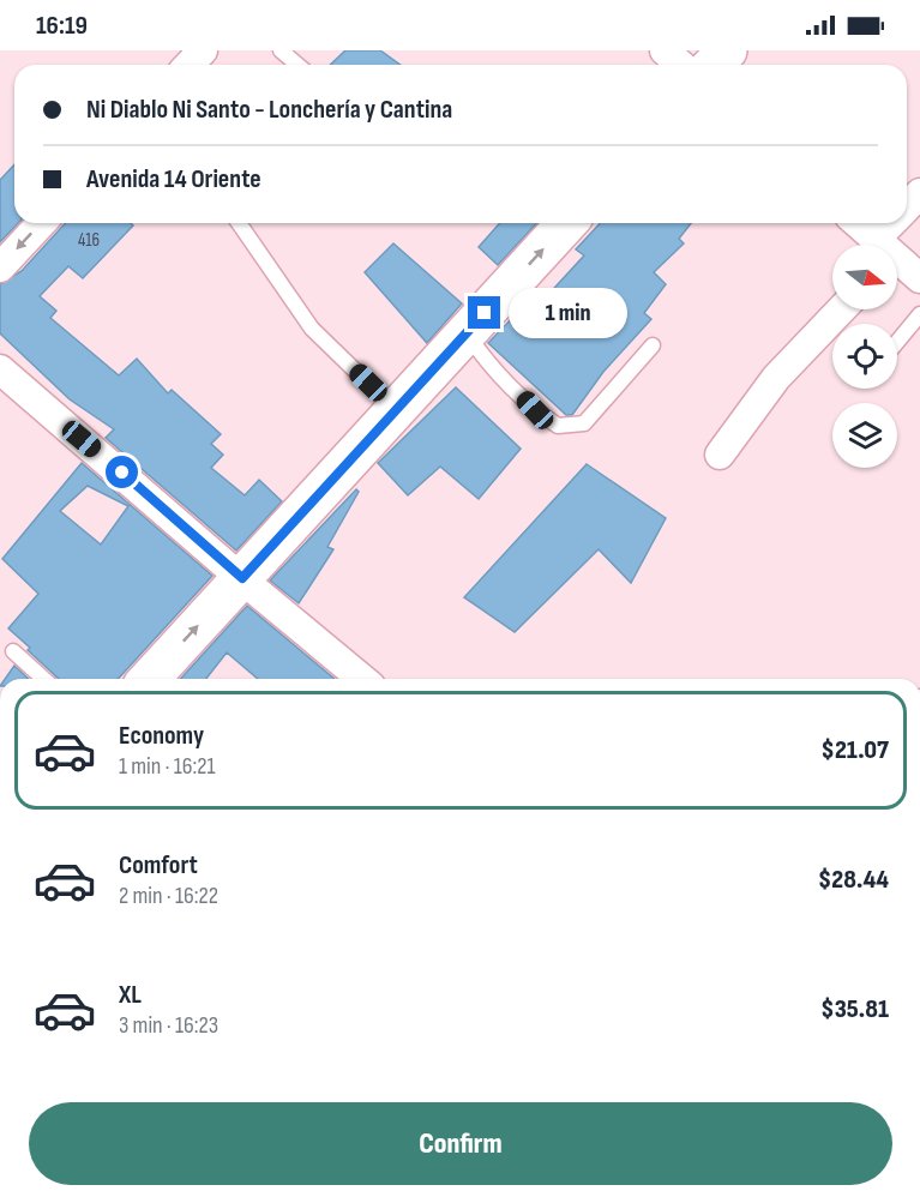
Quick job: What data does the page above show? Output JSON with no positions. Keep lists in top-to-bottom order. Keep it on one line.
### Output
{"house_numbers":["416"],"north":"right","page":{"status":"16:19","banner":["Ni Diablo Ni Santo - Lonchería y Cantina","Avenida 14 Oriente"],"bubble":"1 min","list":[{"name":"Economy","note":"1 min · 16:21","value":"$21.07"},{"name":"Comfort","note":"2 min · 16:22","value":"$28.44"},{"name":"XL","note":"3 min · 16:23","value":"$35.81"}],"buttons":"Confirm"}}
